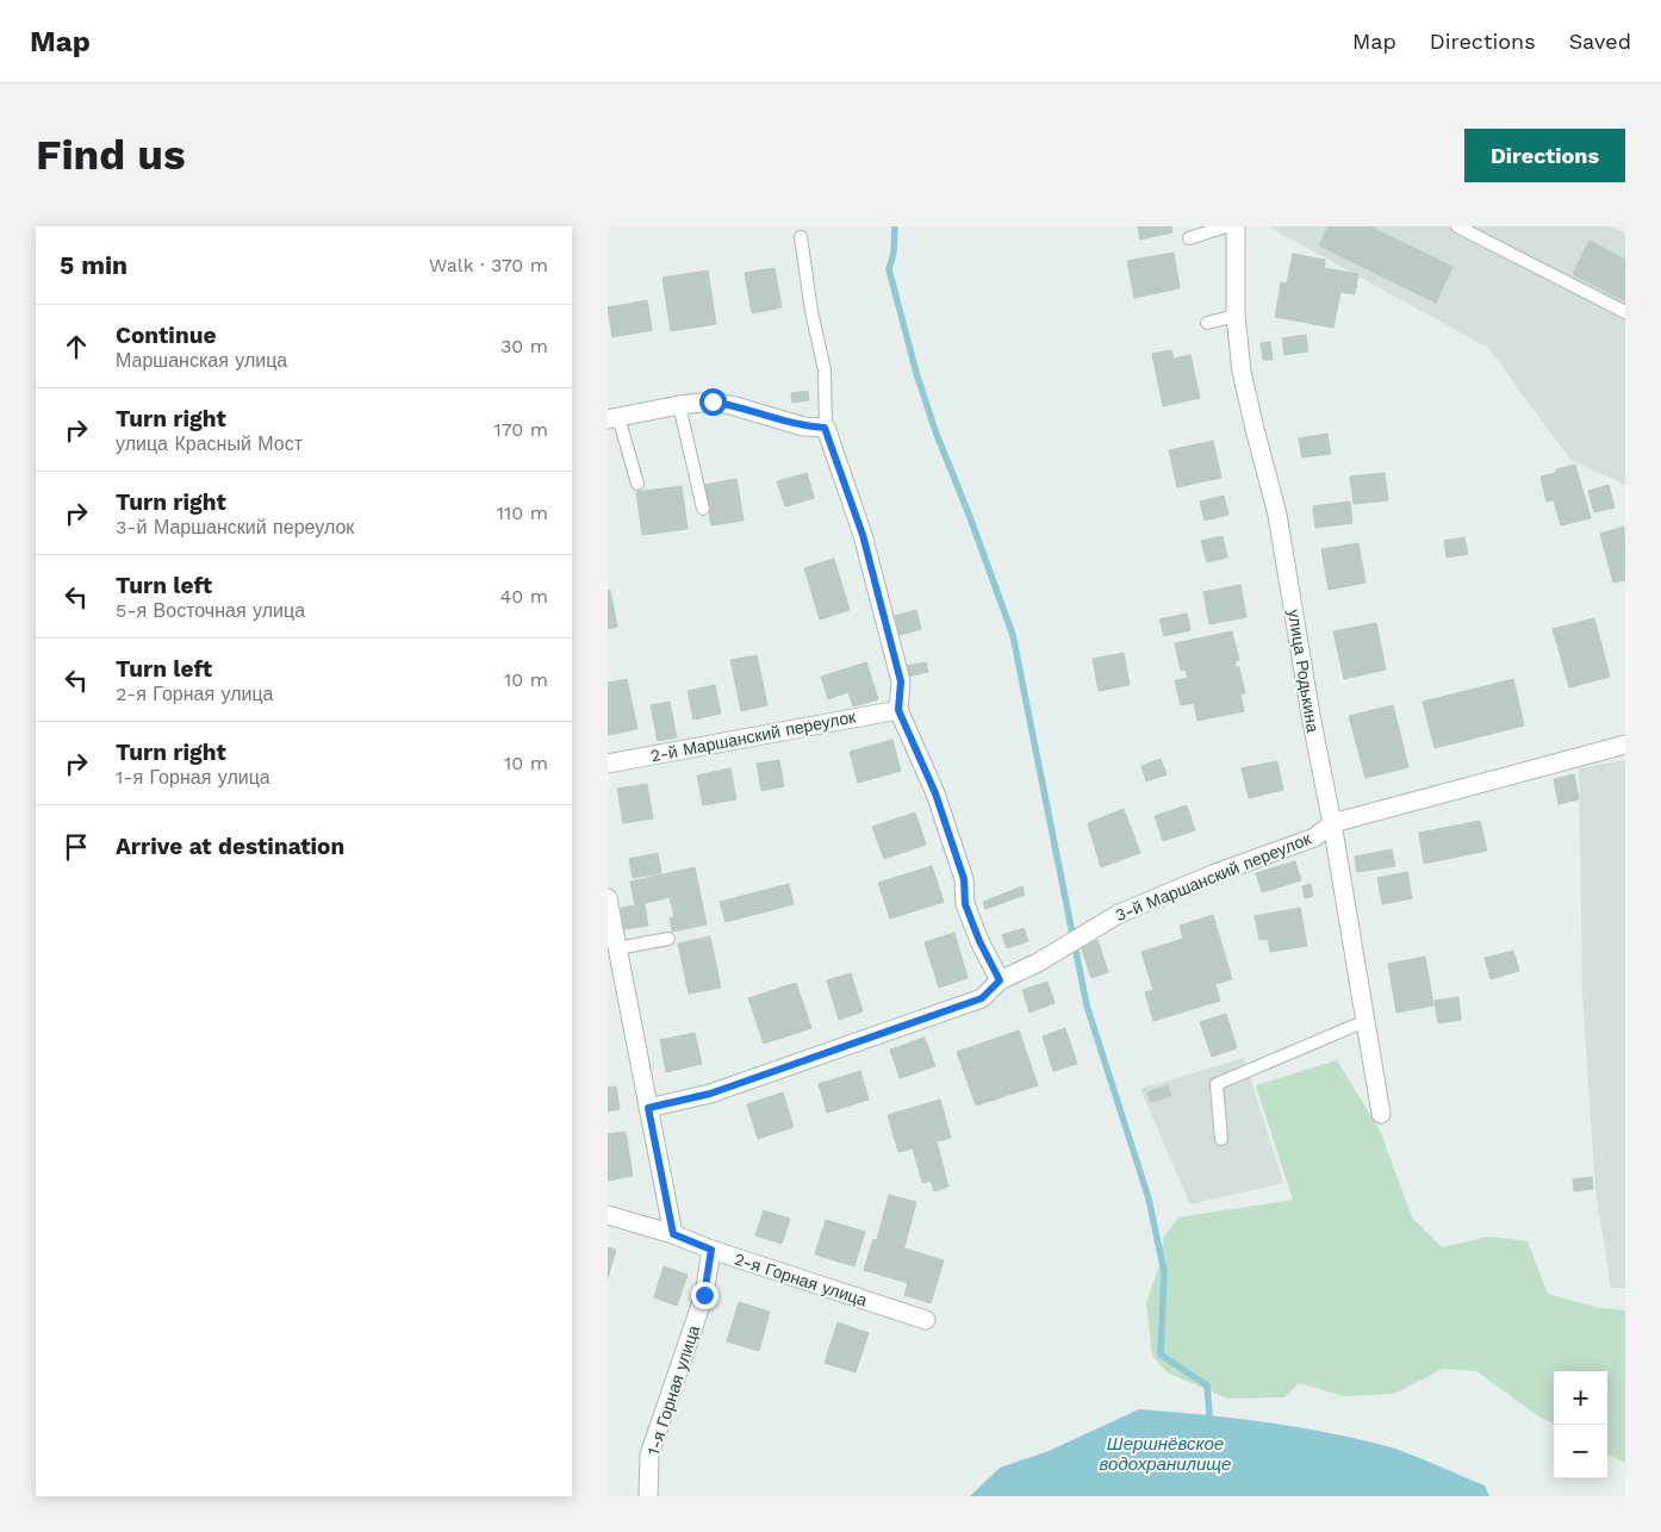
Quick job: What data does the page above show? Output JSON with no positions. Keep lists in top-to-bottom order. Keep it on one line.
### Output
{"streets":{"street":["улица Родькина","2-й Маршанский переулок","3-й Маршанский переулок","2-я Горная улица","1-я Горная улица"]},"crossings":[["улица Родькина","3-й Маршанский переулок"],["2-я Горная улица","1-я Горная улица"]],"water":["Шершнёвское водохранилище"],"page":{"header":"Map","nav":["Map","Directions","Saved"],"buttons":"Directions","title":"Find us","heading":["5 min","Walk · 370 m"],"list":[["Continue","Маршанская улица","30 m"],["Turn right","улица Красный Мост","170 m"],["Turn right","3-й Маршанский переулок","110 m"],["Turn left","5-я Восточная улица","40 m"],["Turn left","2-я Горная улица","10 m"],["Turn right","1-я Горная улица","10 m"],"Arrive at destination"],"map_buttons":["+","−"]}}
